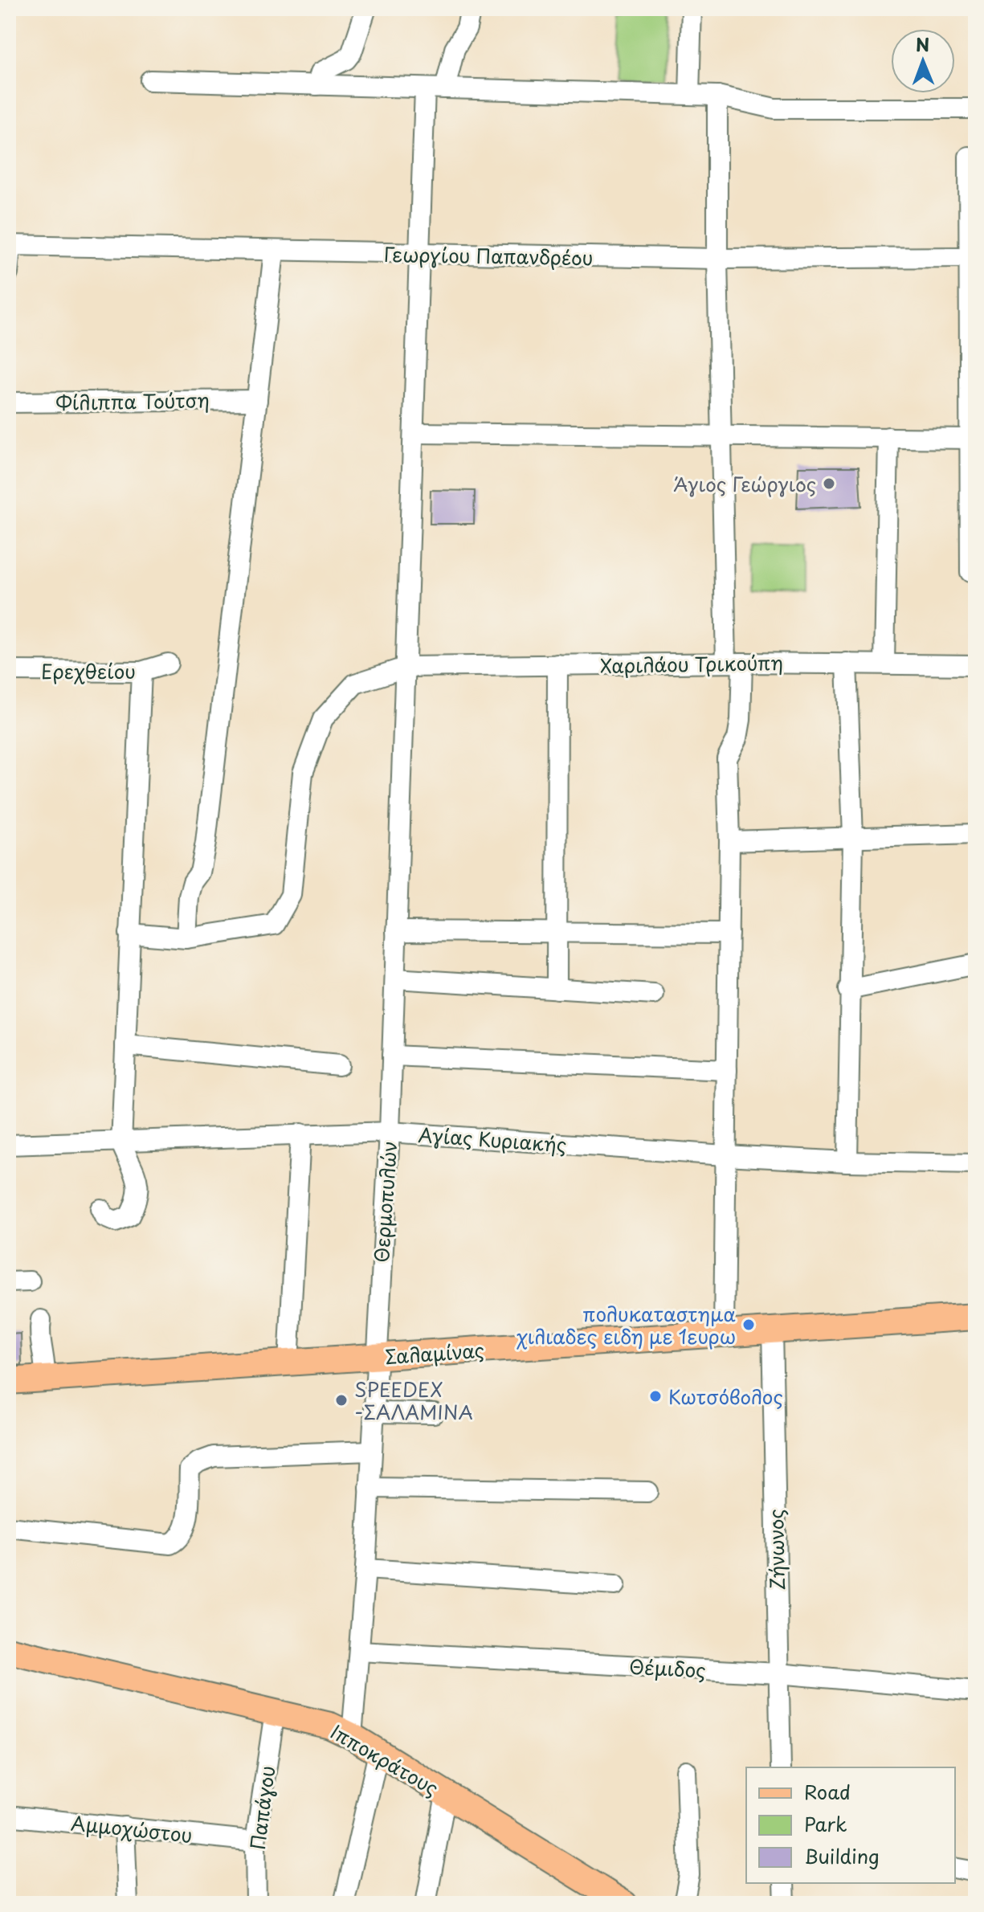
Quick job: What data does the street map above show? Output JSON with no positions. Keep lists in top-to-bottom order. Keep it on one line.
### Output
{"streets":{"main road":["Σαλαμίνας","Ιπποκράτους"],"street":["Γεωργίου Παπανδρέου","Φίλιππα Τούτση","Χαριλάου Τρικούπη","Ερεχθείου","Αγίας Κυριακής","Θερμοπυλών","Ζήνωνος","Θέμιδος","Παπάγου","Αμμοχώστου"]},"crossings":[["Γεωργίου Παπανδρέου","Θερμοπυλών"],["Χαριλάου Τρικούπη","Θερμοπυλών"],["Αγίας Κυριακής","Θερμοπυλών"],["Θερμοπυλών","Σαλαμίνας"],["Θερμοπυλών","Θέμιδος"],["Θερμοπυλών","Ιπποκράτους"],["Σαλαμίνας","Ζήνωνος"],["Ζήνωνος","Θέμιδος"],["Ιπποκράτους","Παπάγου"],["Παπάγου","Αμμοχώστου"]],"places":["Άγιος Γεώργιος","πολυκαταστημα χιλιαδες ειδη με 1ευρω","Κωτσόβολος","SPEEDEX -ΣΑΛΑΜΙΝΑ"],"legend":["Road","Park","Building"],"north":"top"}
